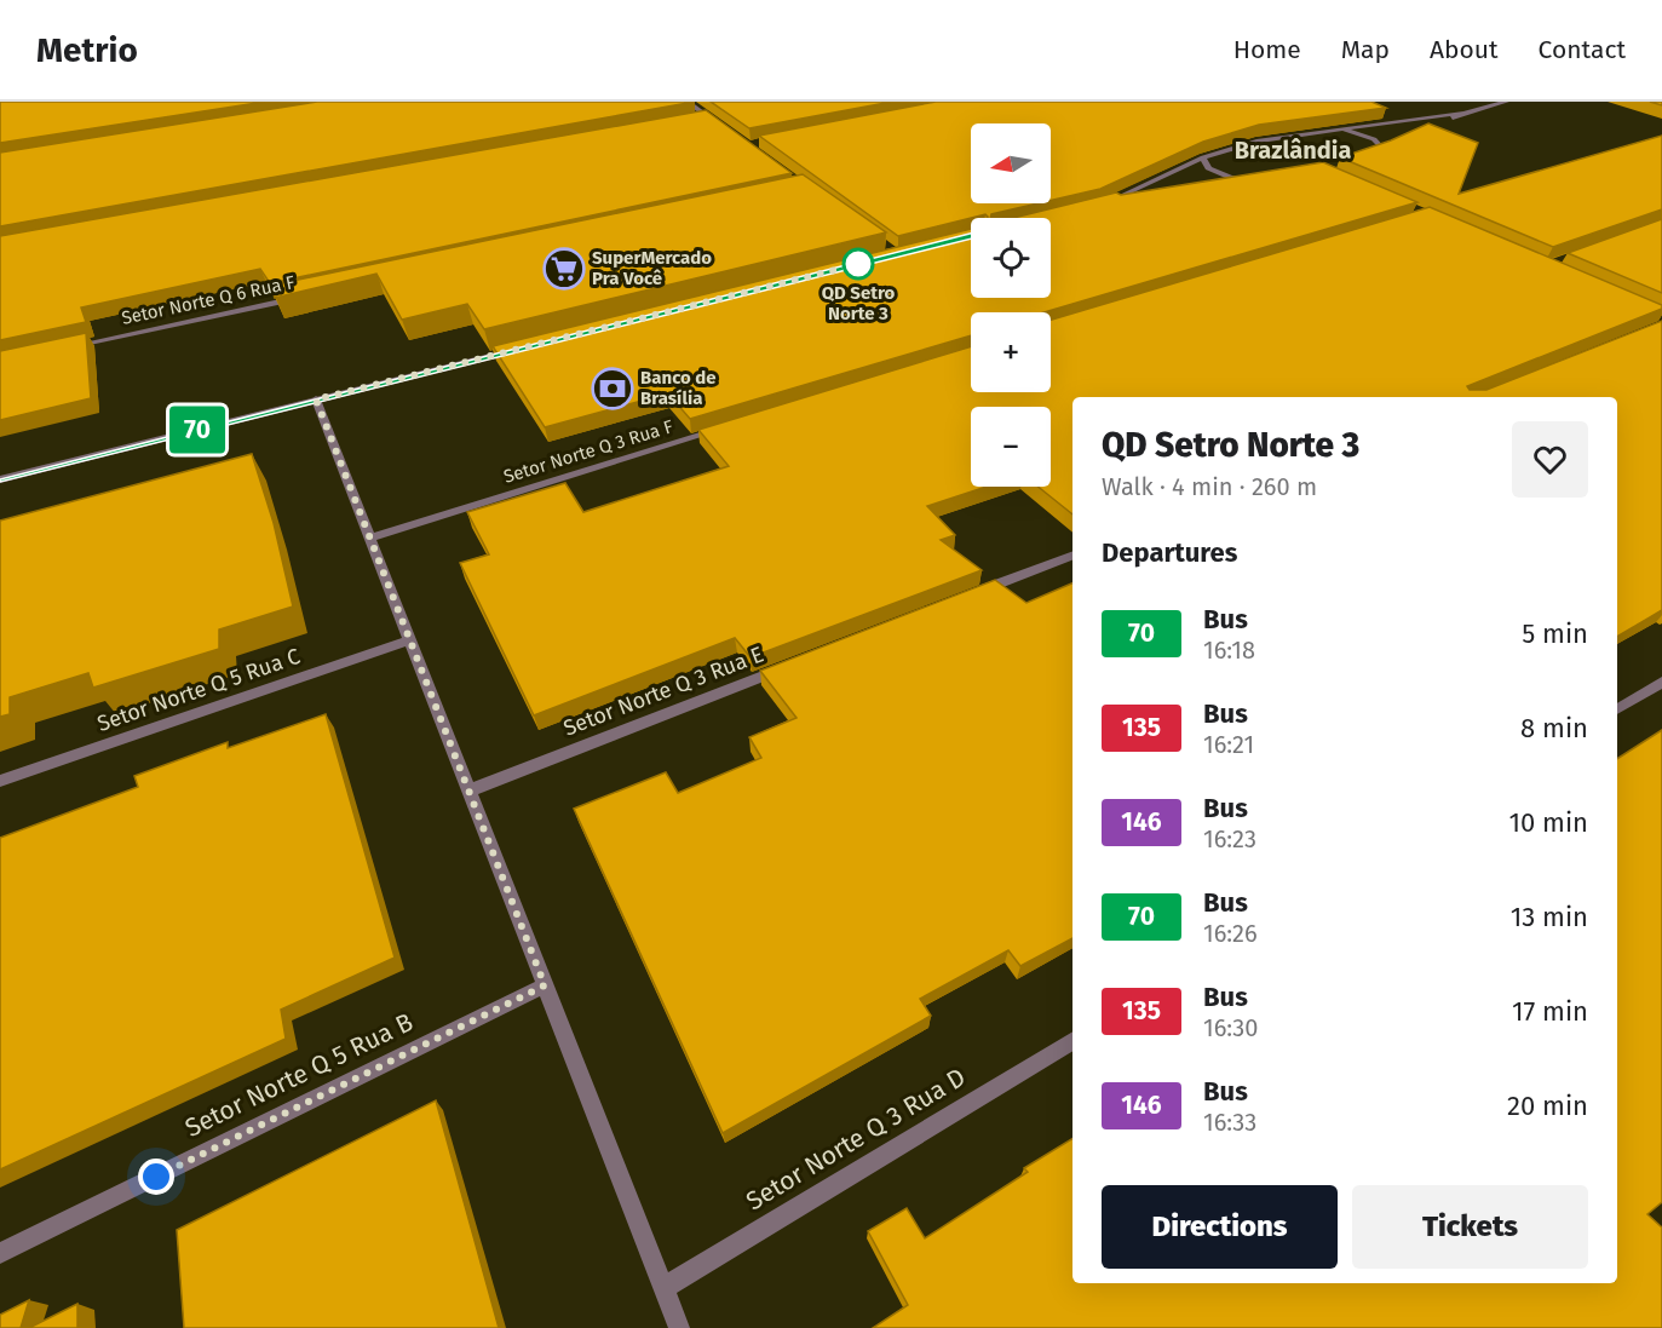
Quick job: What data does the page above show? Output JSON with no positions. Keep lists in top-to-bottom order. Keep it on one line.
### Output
{"streets":{"street":["Setor Norte Q 6 Rua F","Setor Norte Q 3 Rua F","Setor Norte Q 5 Rua C","Setor Norte Q 3 Rua E","Setor Norte Q 5 Rua B","Setor Norte Q 3 Rua D"]},"districts":["Brazlândia"],"places":{"other":["QD Setro Norte 3"],"supermarket":["SuperMercado Pra Você"],"bank":["Banco de Brasília"]},"lines":["bus line 70"],"north":"left","page":{"header":"Metrio","nav":["Home","Map","About","Contact"],"on_map":"70","map_buttons":["+","−"],"heading":[["QD Setro Norte 3","Walk · 4 min · 260 m"],"Departures"],"list":[{"mark":"70","name":"Bus","note":"16:18","value":"5 min"},{"mark":"135","name":"Bus","note":"16:21","value":"8 min"},{"mark":"146","name":"Bus","note":"16:23","value":"10 min"},{"mark":"70","name":"Bus","note":"16:26","value":"13 min"},{"mark":"135","name":"Bus","note":"16:30","value":"17 min"},{"mark":"146","name":"Bus","note":"16:33","value":"20 min"}],"buttons":["Directions","Tickets"]}}
